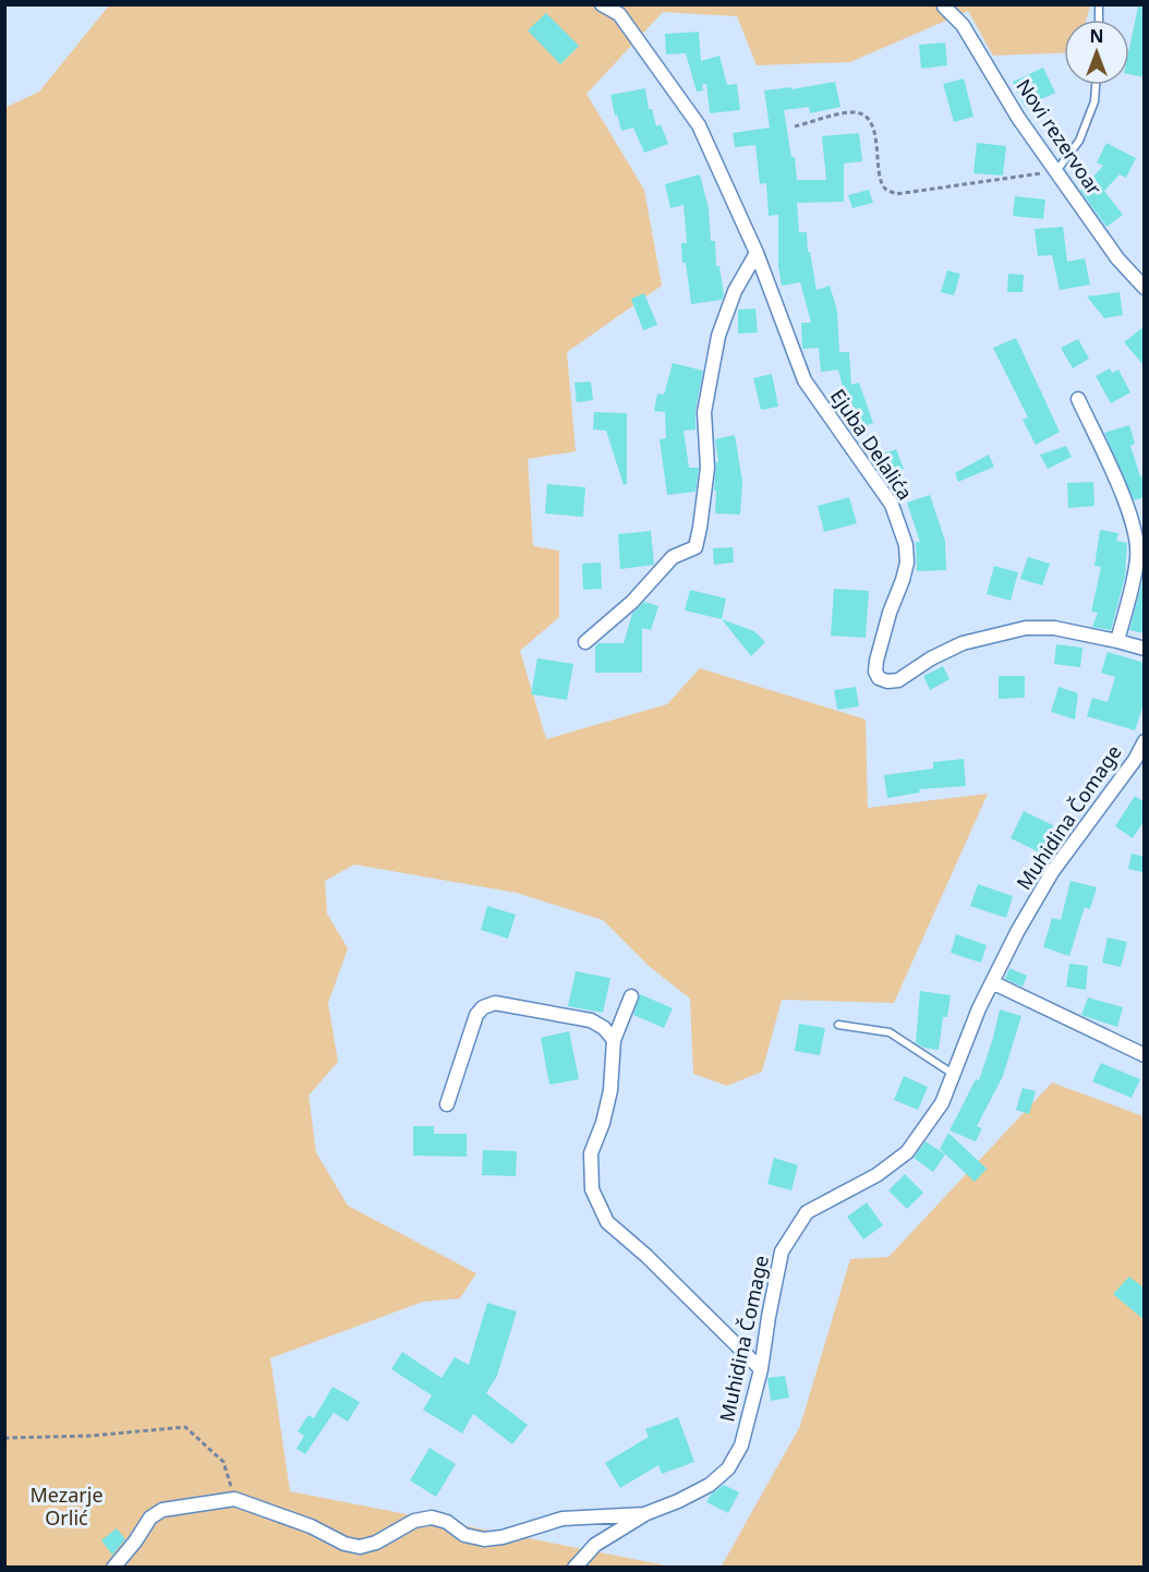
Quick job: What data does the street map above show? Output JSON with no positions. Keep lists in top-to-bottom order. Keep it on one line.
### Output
{"streets":{"street":["Novi rezervoar","Ejuba Delalića","Muhidina Čomage"]},"parks":["Mezarje Orlić"],"north":"top"}
